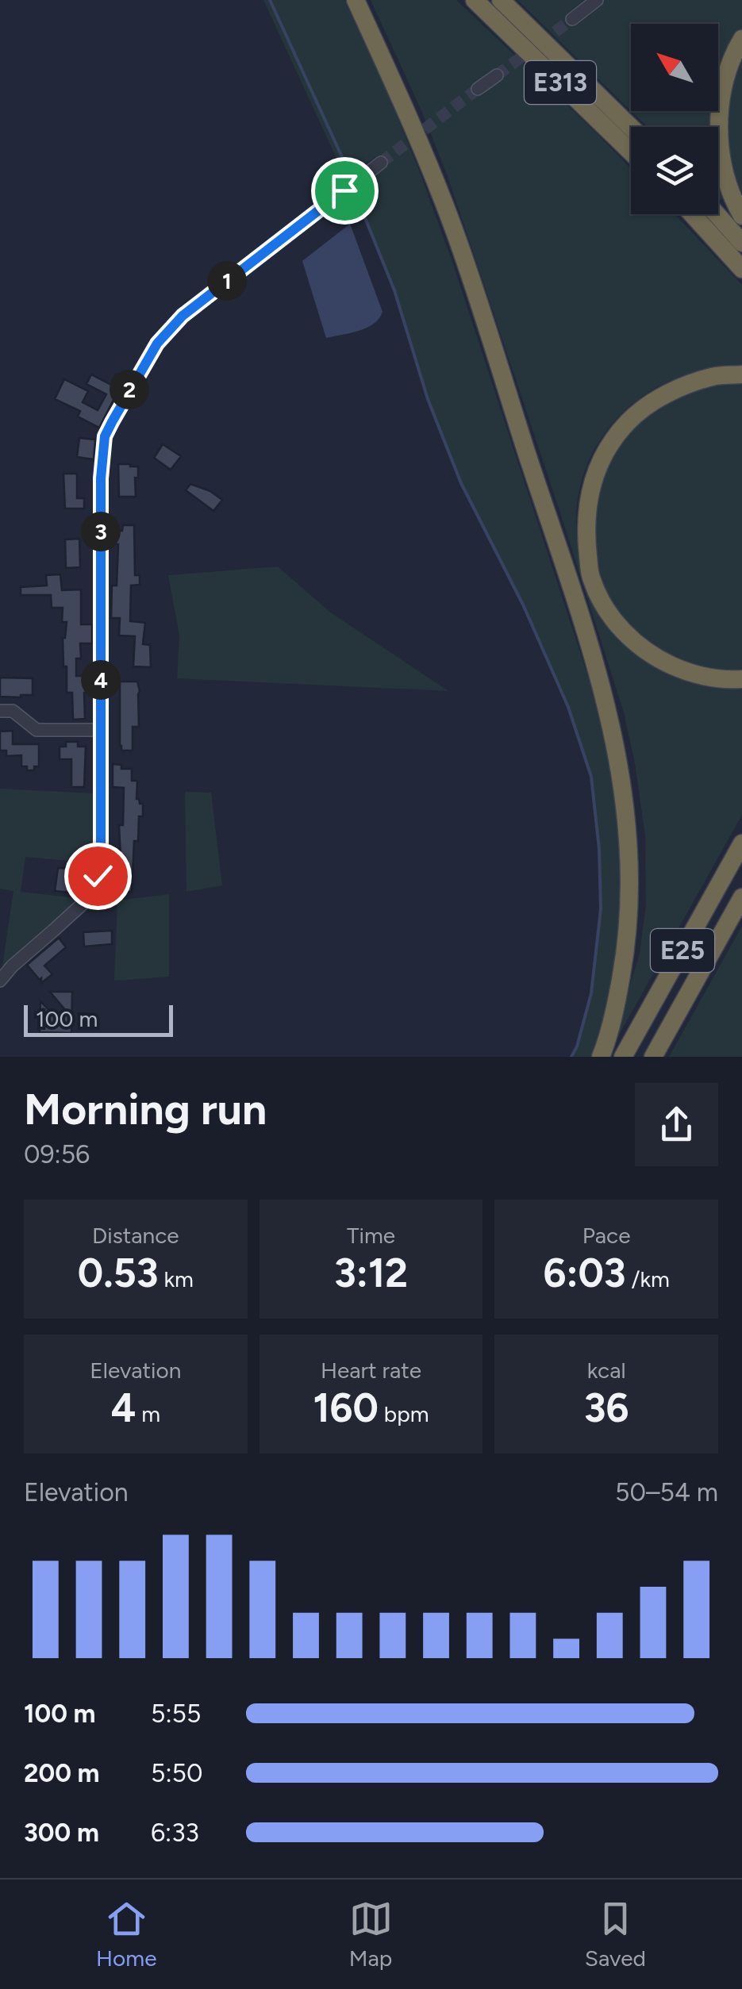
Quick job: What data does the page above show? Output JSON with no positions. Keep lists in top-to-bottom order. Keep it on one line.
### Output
{"streets":{"highway":["E313","E25"]},"scale_bar":"100 m","north":"top left","page":{"pins":["1","2","3","4"],"scale":"100 m","heading":["Morning run","09:56"],"stats":[["Distance","0.53 km"],["Time","3:12"],["Pace","6:03 /km"],["Elevation","4 m"],["Heart rate","160 bpm"],["kcal","36"]],"chart":["Elevation","50–54 m"],"list":[{"name":"100 m","note":"5:55"},{"name":"200 m","note":"5:50"},{"name":"300 m","note":"6:33"}],"tabs":["Home","Map","Saved"]}}
